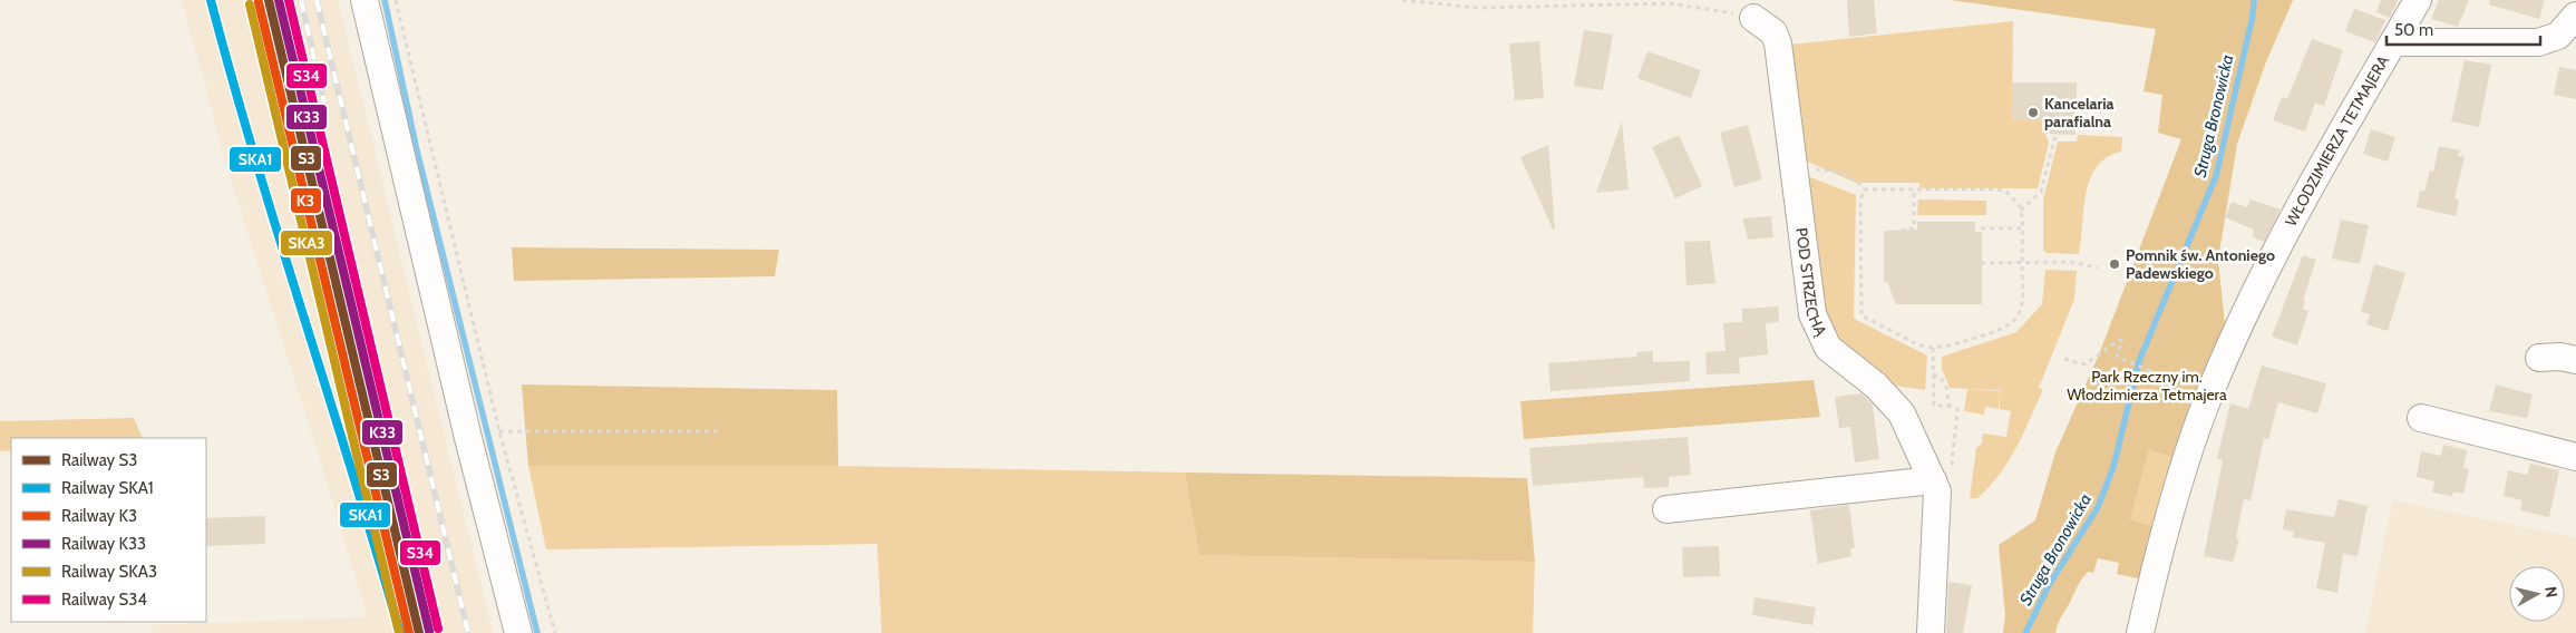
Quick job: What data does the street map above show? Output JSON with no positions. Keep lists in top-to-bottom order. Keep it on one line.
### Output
{"streets":{"street":["WŁODZIMIERZA TETMAJERA","POD STRZECHĄ"]},"water":["Struga Bronowicka"],"parks":["Park Rzeczny im. Włodzimierza Tetmajera"],"places":["Kancelaria parafialna","Pomnik św. Antoniego Padewskiego"],"lines":["rail line S3","rail line SKA1","rail line K33","rail line S34","rail line K3","rail line SKA3"],"legend":["Railway S3","Railway SKA1","Railway K3","Railway K33","Railway SKA3","Railway S34"],"scale_bar":"50 m","north":"right"}
